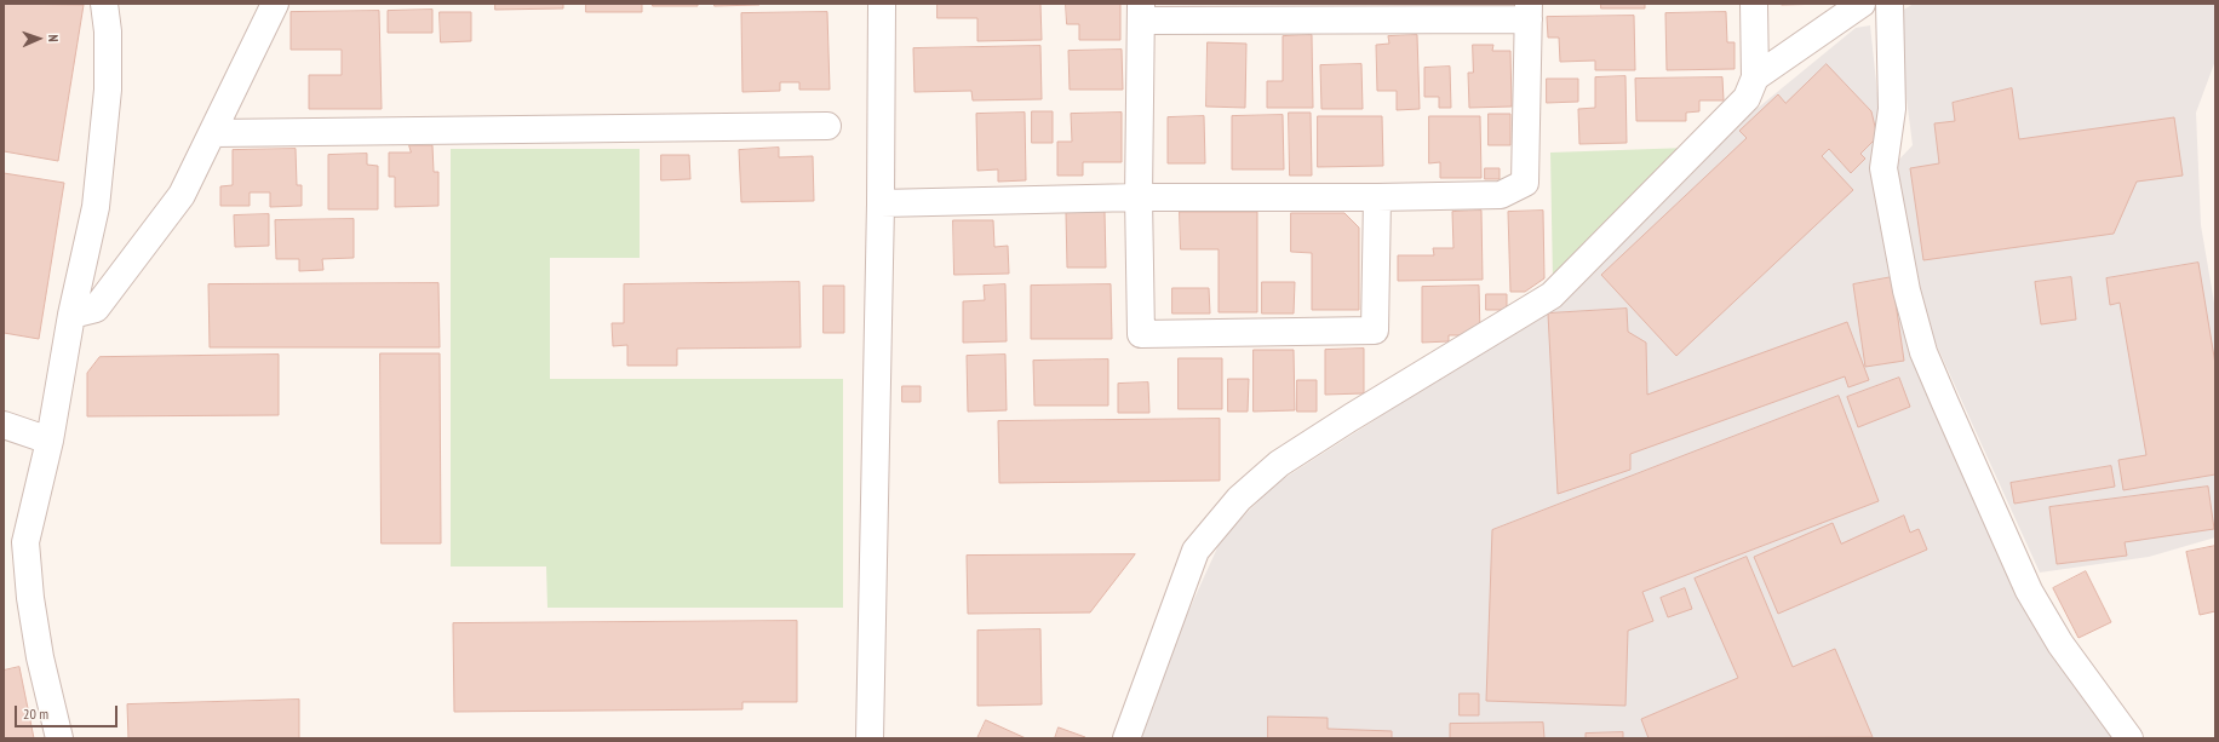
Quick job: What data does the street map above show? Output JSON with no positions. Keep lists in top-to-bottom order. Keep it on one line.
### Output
{"scale_bar":"20 m","north":"right"}
